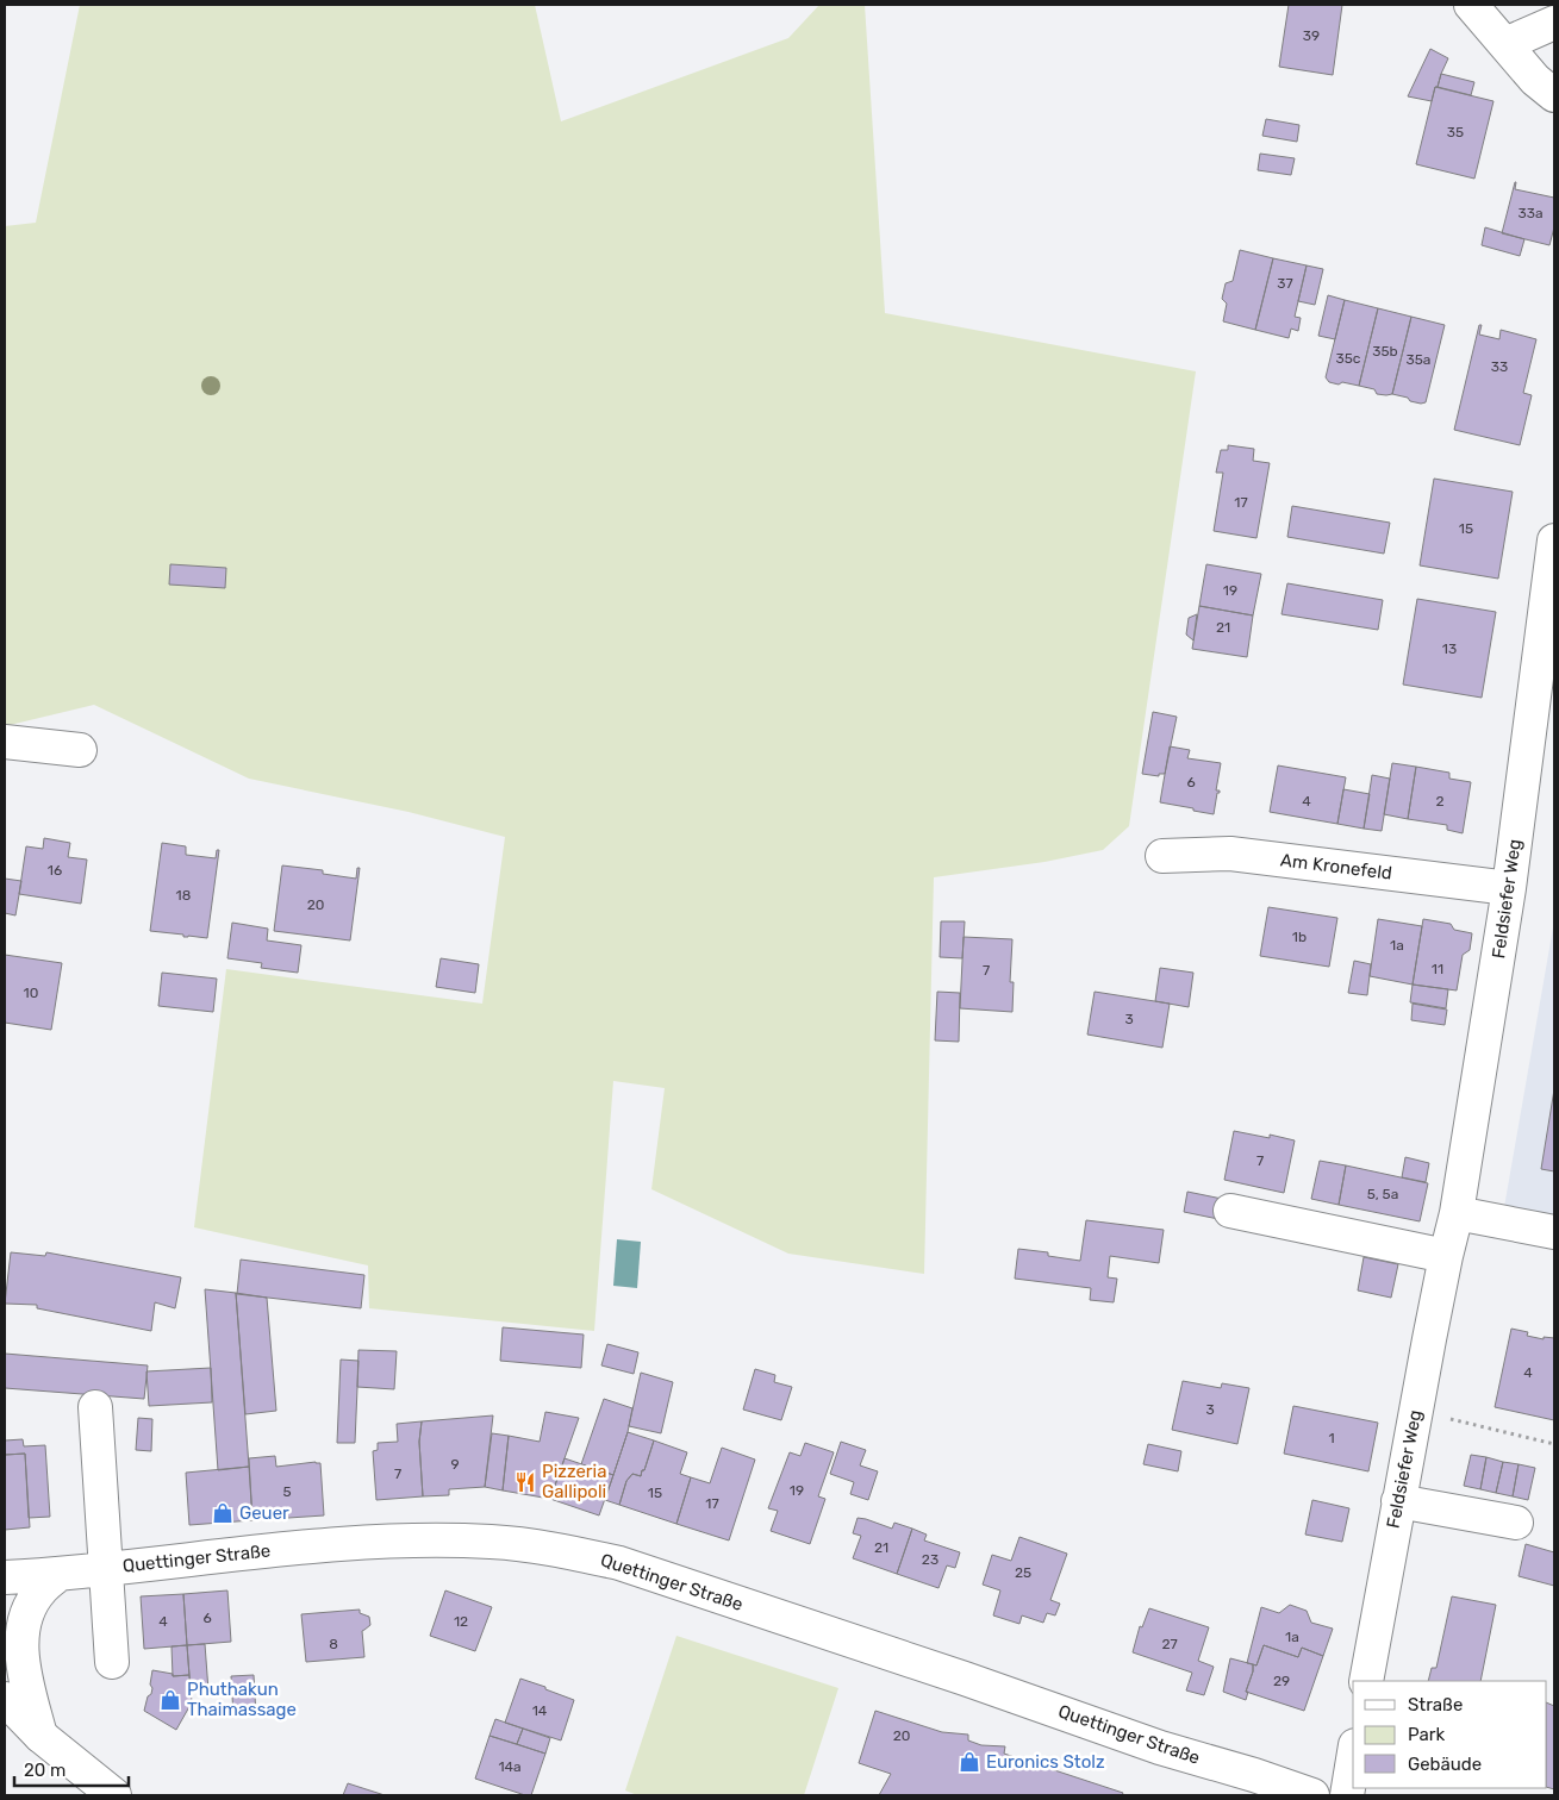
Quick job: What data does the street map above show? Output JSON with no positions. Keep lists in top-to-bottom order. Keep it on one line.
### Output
{"streets":{"street":["Am Kronefeld","Feldsiefer Weg","Quettinger Straße"]},"crossings":[["Am Kronefeld","Feldsiefer Weg"]],"places":{"restaurant":["Pizzeria Gallipoli"],"shop":["Geuer","Phuthakun Thaimassage","Euronics Stolz"]},"house_numbers":["39","35","33a","37","35b","35c","35a","33","17","15","19","21","13","6","4","2","16","18","20","1b","1a","11","7","10","3","7","5, 5a","4","3","1","9","7","19","5","15","17","21","23","25","6","4","12","1a","8","27","29","14","20","14a"],"legend":["Straße","Park","Gebäude"],"scale_bar":"20 m"}
